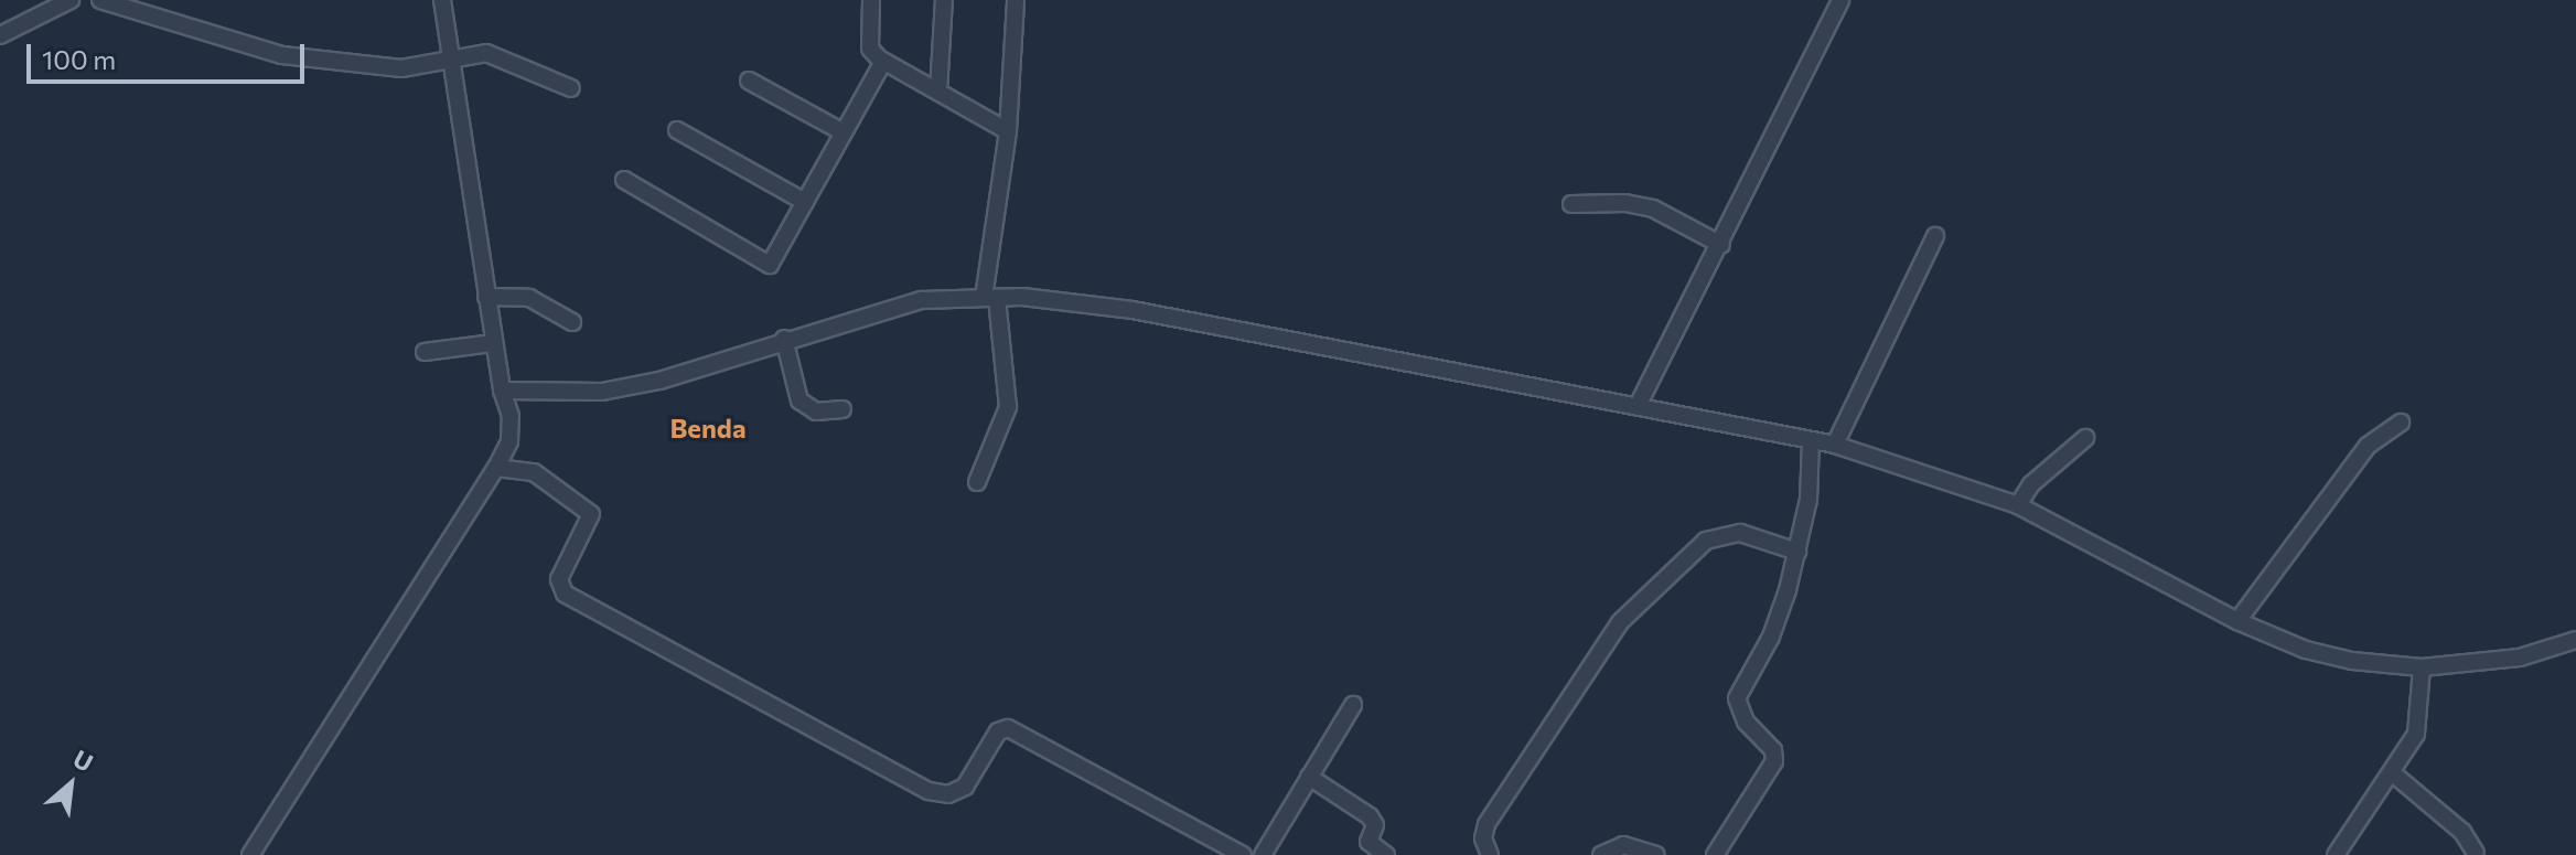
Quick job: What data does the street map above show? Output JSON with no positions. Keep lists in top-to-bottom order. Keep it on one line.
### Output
{"districts":["Benda"],"scale_bar":"100 m","north":"top right"}
